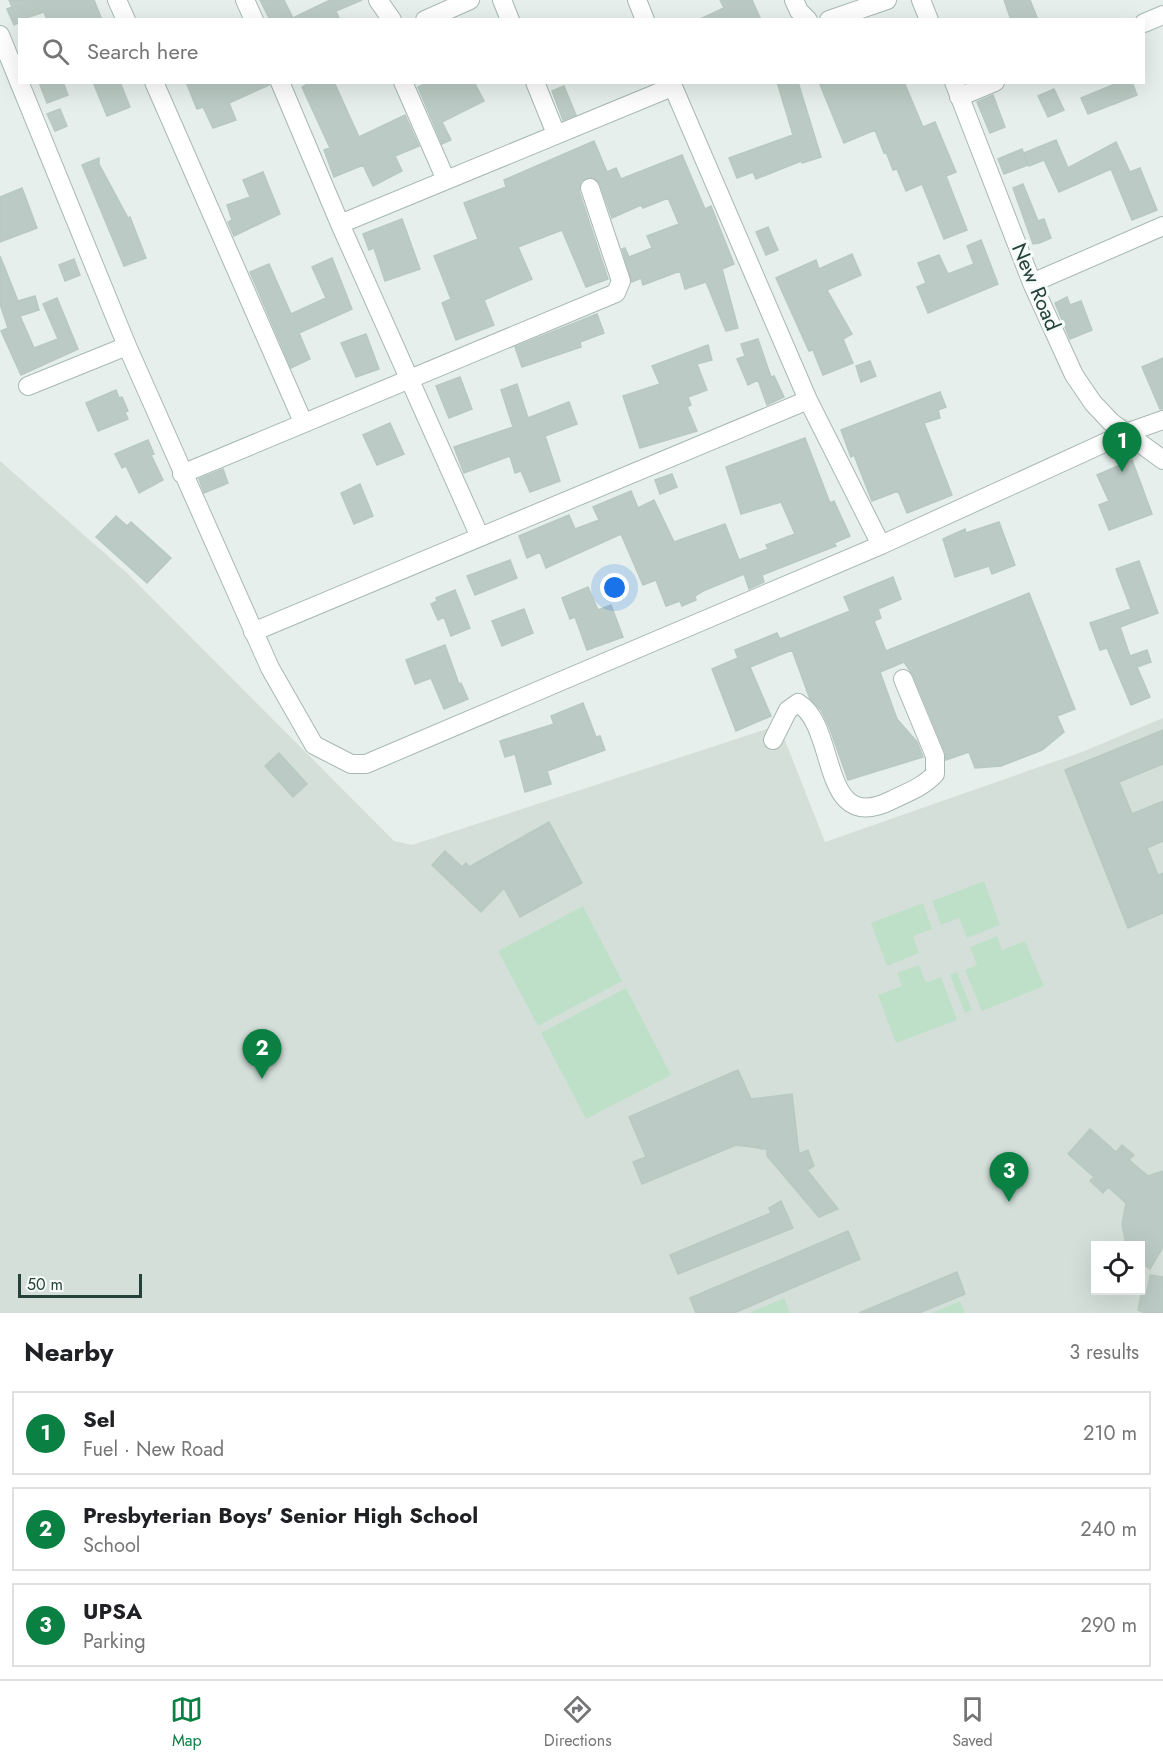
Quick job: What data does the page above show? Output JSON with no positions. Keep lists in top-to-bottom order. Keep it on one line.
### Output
{"streets":{"street":["New Road"]},"scale_bar":"50 m","page":{"search":"Search here","pins":["1","2","3"],"scale":"50 m","heading":["Nearby","3 results"],"list":[{"mark":"1","name":"Sel","note":"Fuel · New Road","value":"210 m"},{"mark":"2","name":"Presbyterian Boys' Senior High School","note":"School","value":"240 m"},{"mark":"3","name":"UPSA","note":"Parking","value":"290 m"}],"nav":["Map","Directions","Saved"]}}
